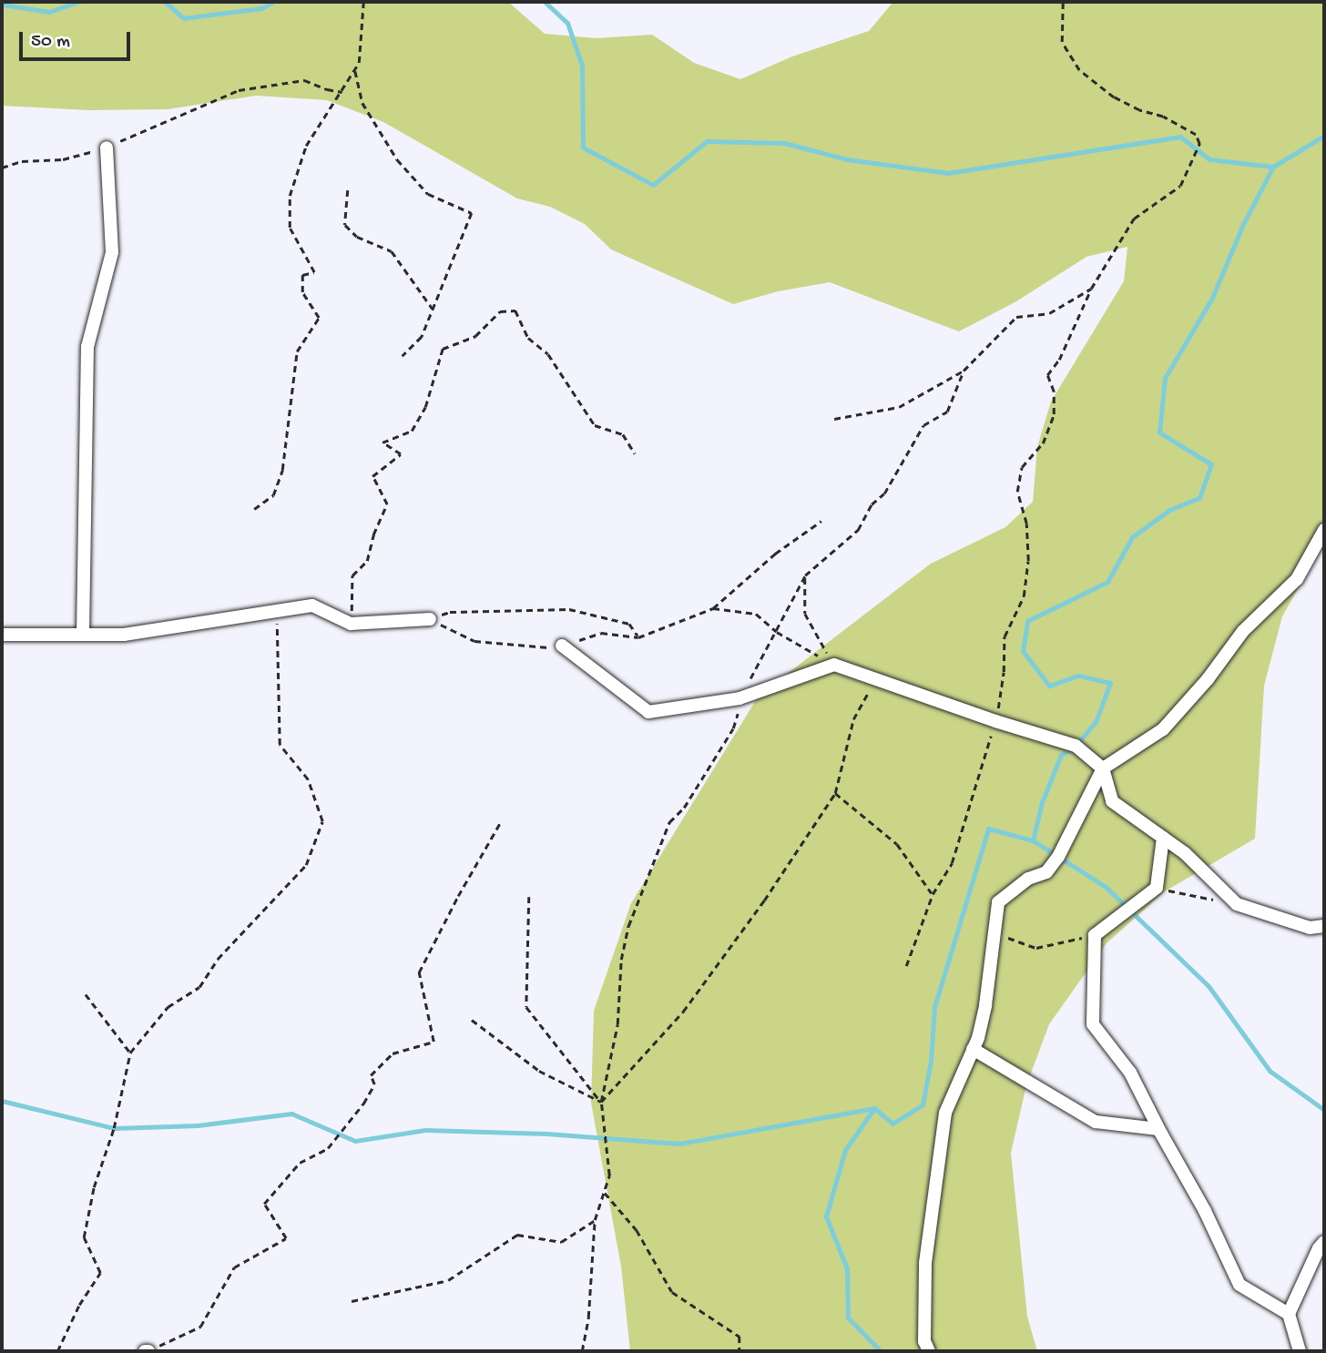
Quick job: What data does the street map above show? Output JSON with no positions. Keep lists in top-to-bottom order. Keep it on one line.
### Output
{"scale_bar":"50 m"}
